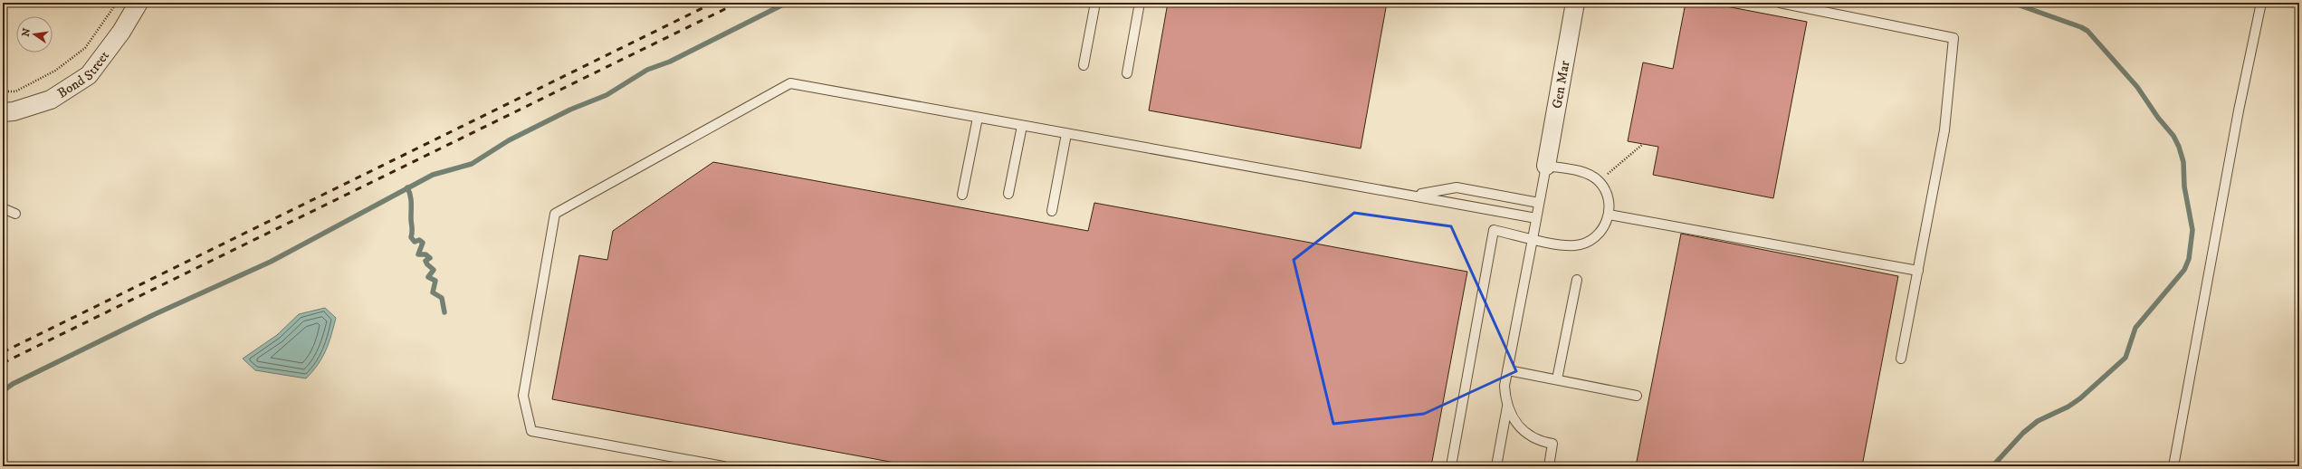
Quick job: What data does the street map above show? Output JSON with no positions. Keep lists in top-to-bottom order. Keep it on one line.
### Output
{"streets":{"street":["Bond Street","Gen Mar"]},"north":"left"}
